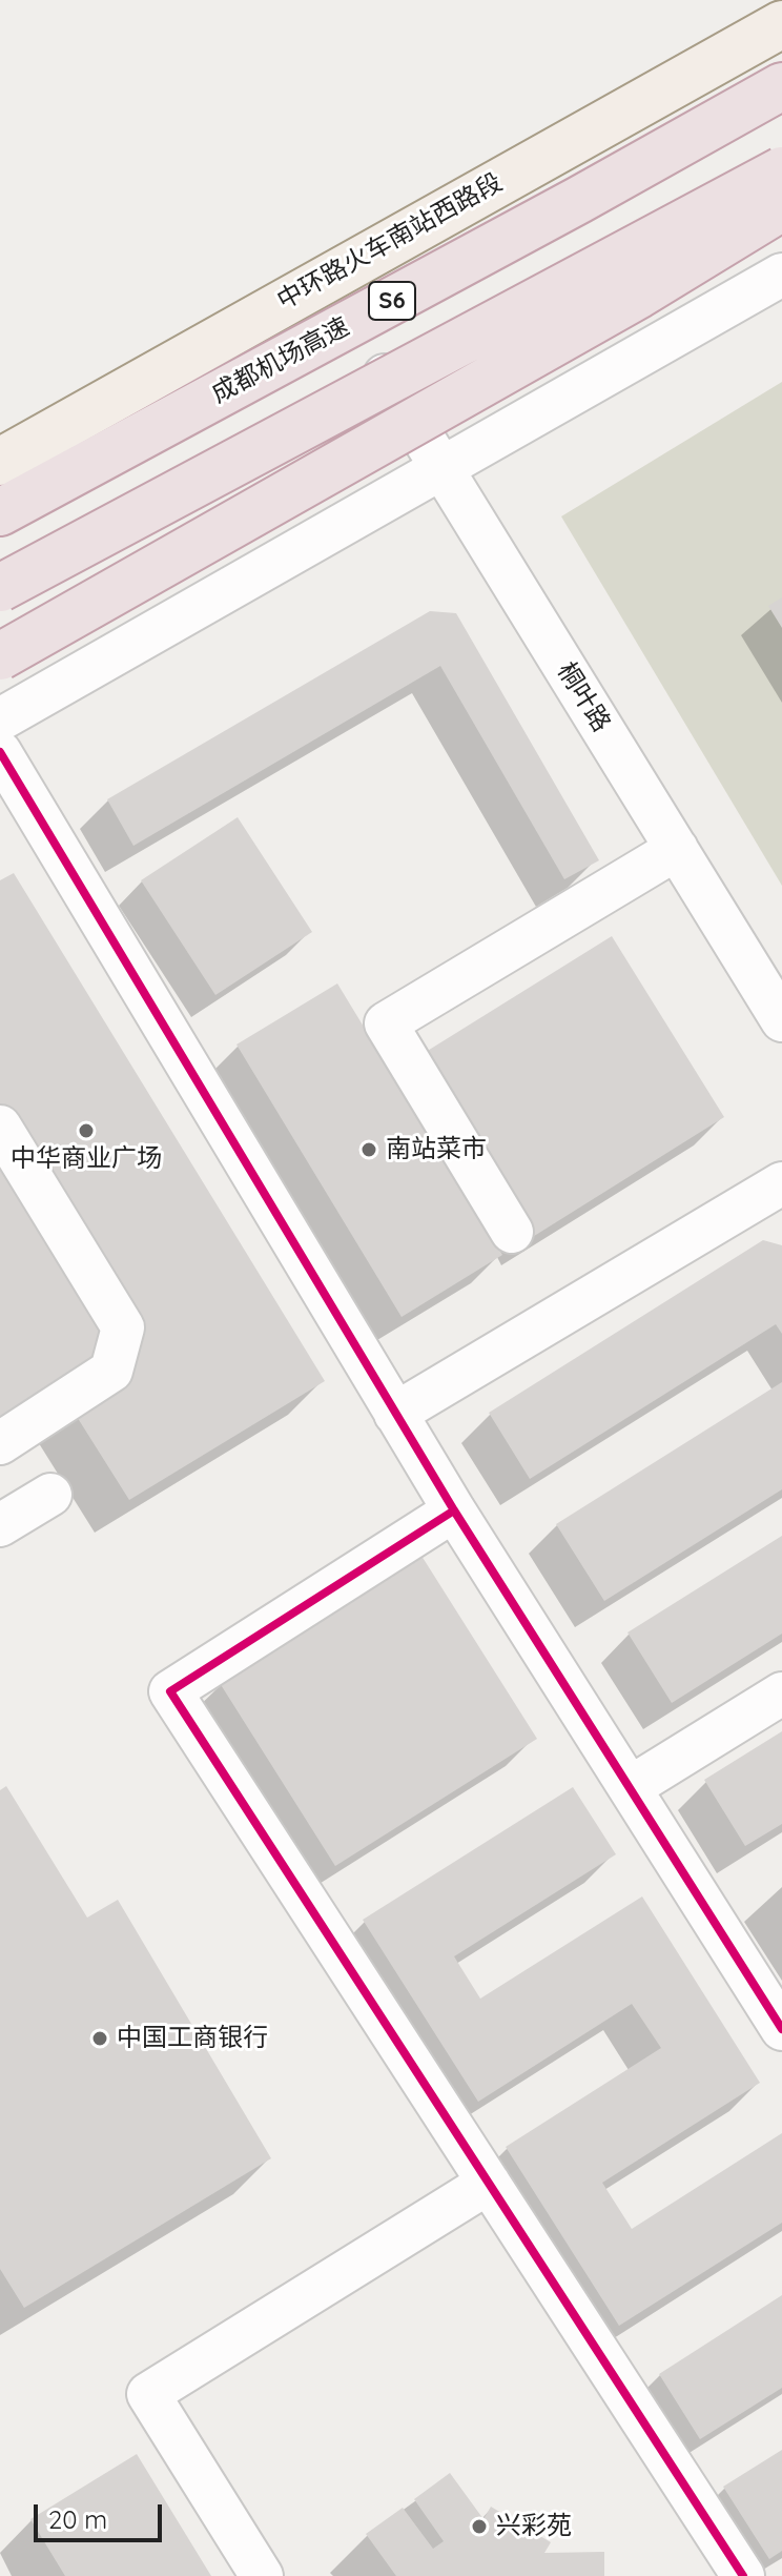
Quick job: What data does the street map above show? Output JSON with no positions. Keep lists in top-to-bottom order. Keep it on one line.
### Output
{"streets":{"highway":["S6","成都机场高速"],"main road":["中环路火车南站西路段"],"street":["桐叶路"]},"places":["中华商业广场","南站菜市","中国工商银行","兴彩苑"],"scale_bar":"20 m"}
